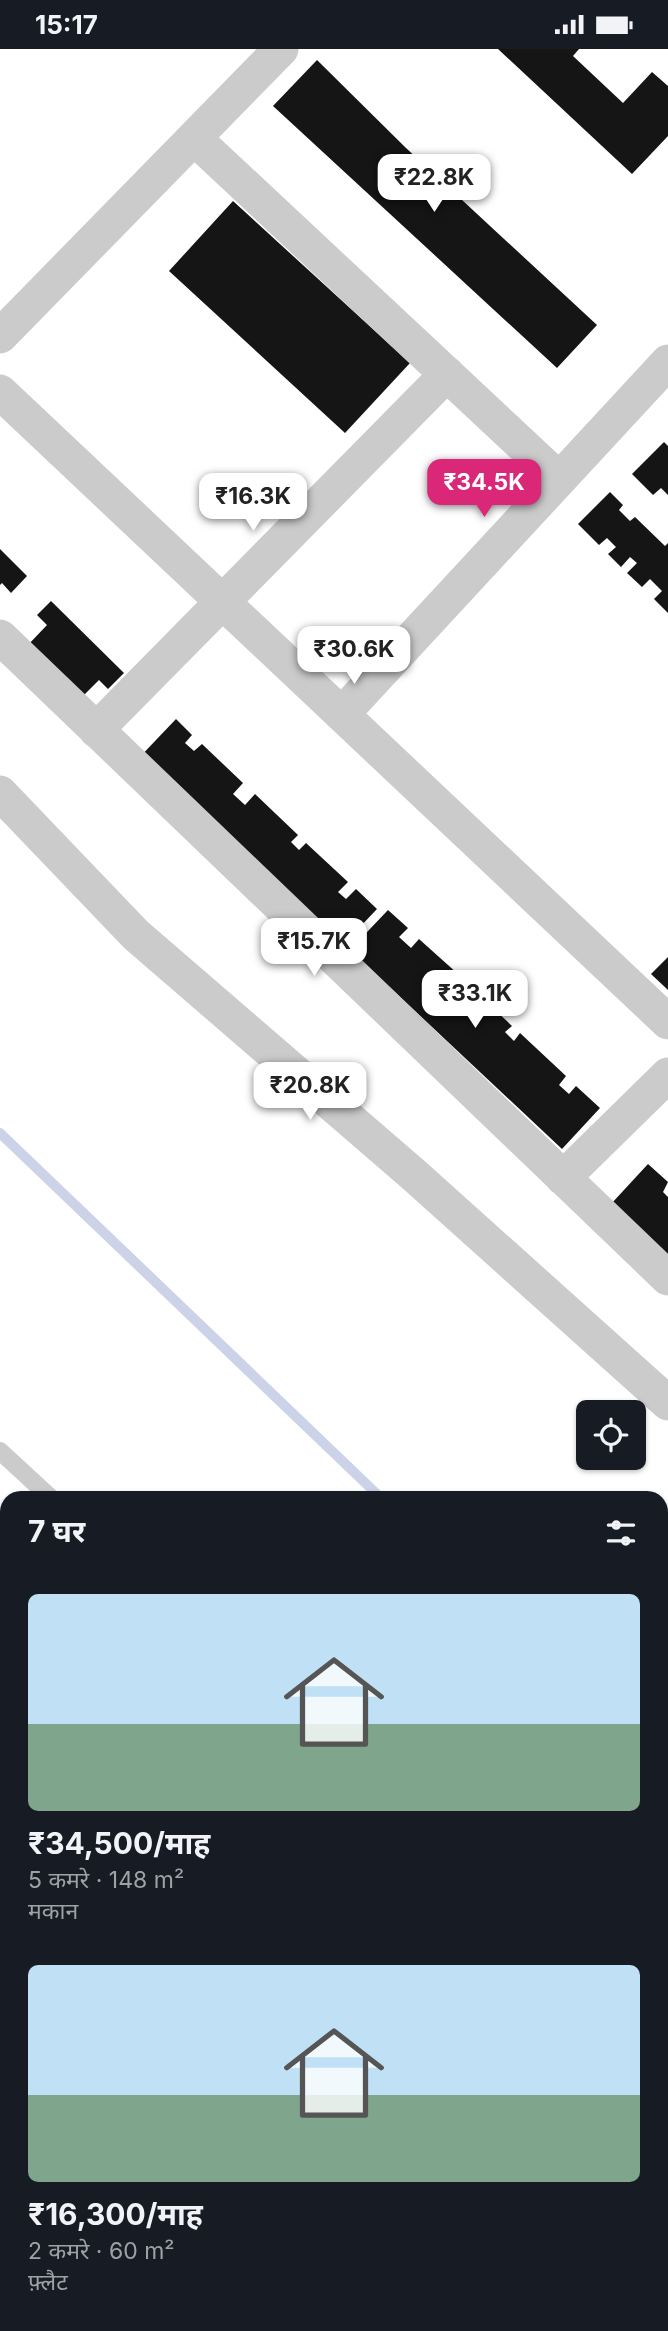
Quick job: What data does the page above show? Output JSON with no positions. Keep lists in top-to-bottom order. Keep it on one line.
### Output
{"page":{"status":"15:17","price":["₹22.8K","₹34.5K","₹16.3K","₹30.6K","₹15.7K","₹33.1K","₹20.8K"],"heading":"7 घर","list":[{"name":"₹34,500/माह","note":"5 कमरे · 148 m² · मकान"},{"name":"₹16,300/माह","note":"2 कमरे · 60 m² · फ़्लैट"}]}}
